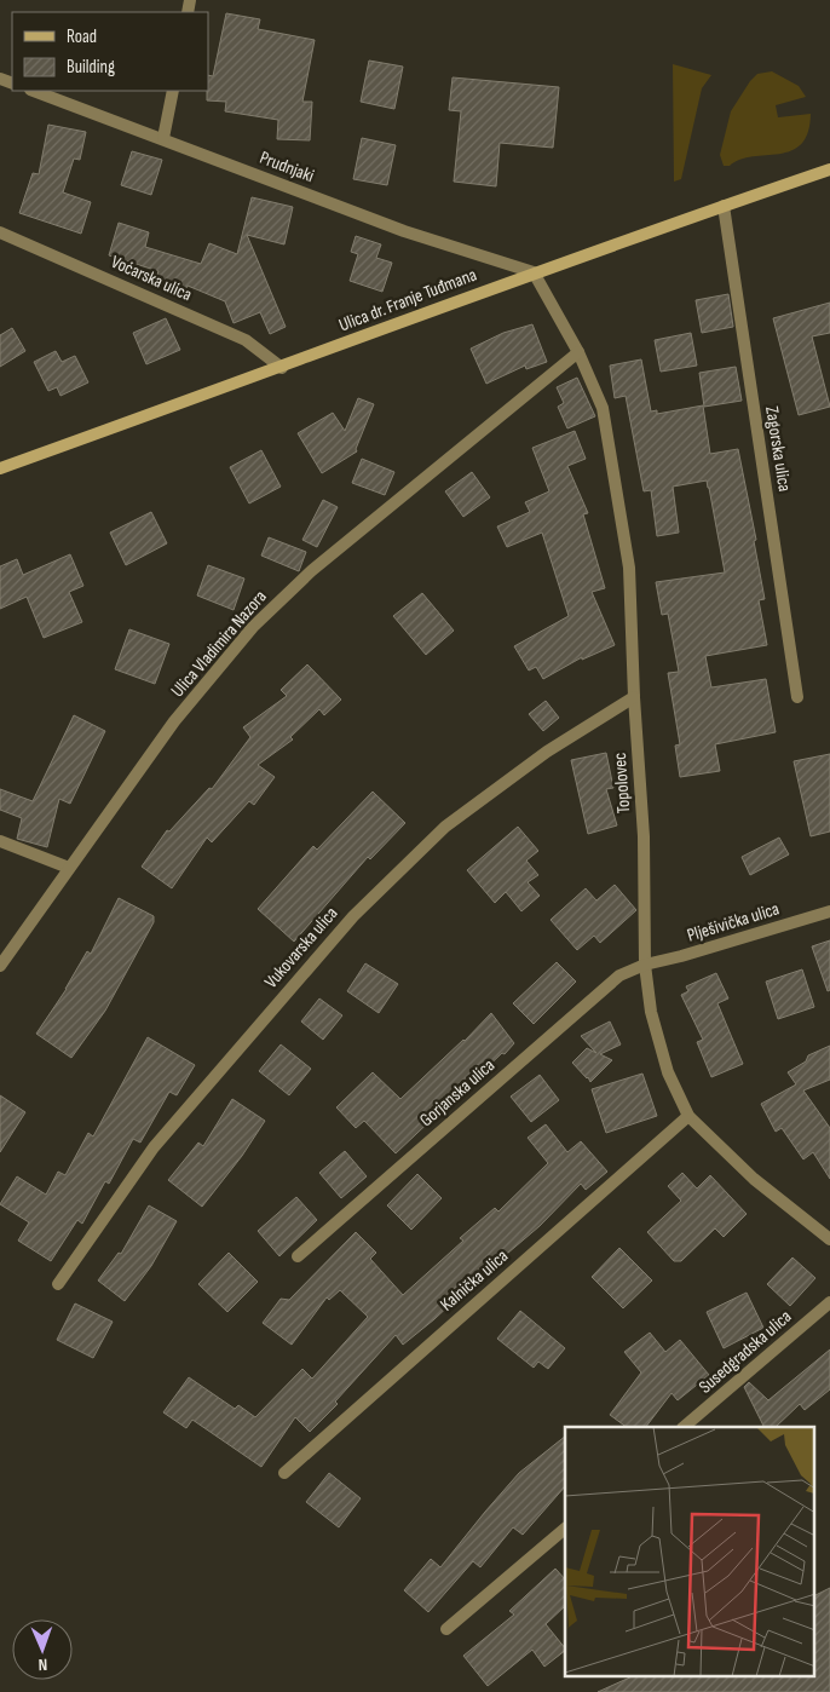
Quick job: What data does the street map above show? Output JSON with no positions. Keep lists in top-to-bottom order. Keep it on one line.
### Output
{"streets":{"main road":["Ulica dr. Franje Tuđmana"],"street":["Prudnjaki","Voćarska ulica","Zagorska ulica","Ulica Vladimira Nazora","Topolovec","Plješivička ulica","Vukovarska ulica","Gorjanska ulica","Kalnička ulica","Susedgradska ulica"]},"crossings":[["Prudnjaki","Ulica dr. Franje Tuđmana"],["Prudnjaki","Topolovec"],["Voćarska ulica","Ulica dr. Franje Tuđmana"],["Ulica dr. Franje Tuđmana","Zagorska ulica"],["Ulica dr. Franje Tuđmana","Topolovec"],["Ulica Vladimira Nazora","Topolovec"],["Topolovec","Plješivička ulica"],["Topolovec","Vukovarska ulica"],["Topolovec","Gorjanska ulica"],["Topolovec","Kalnička ulica"],["Plješivička ulica","Gorjanska ulica"]],"legend":["Road","Building"],"north":"bottom"}
